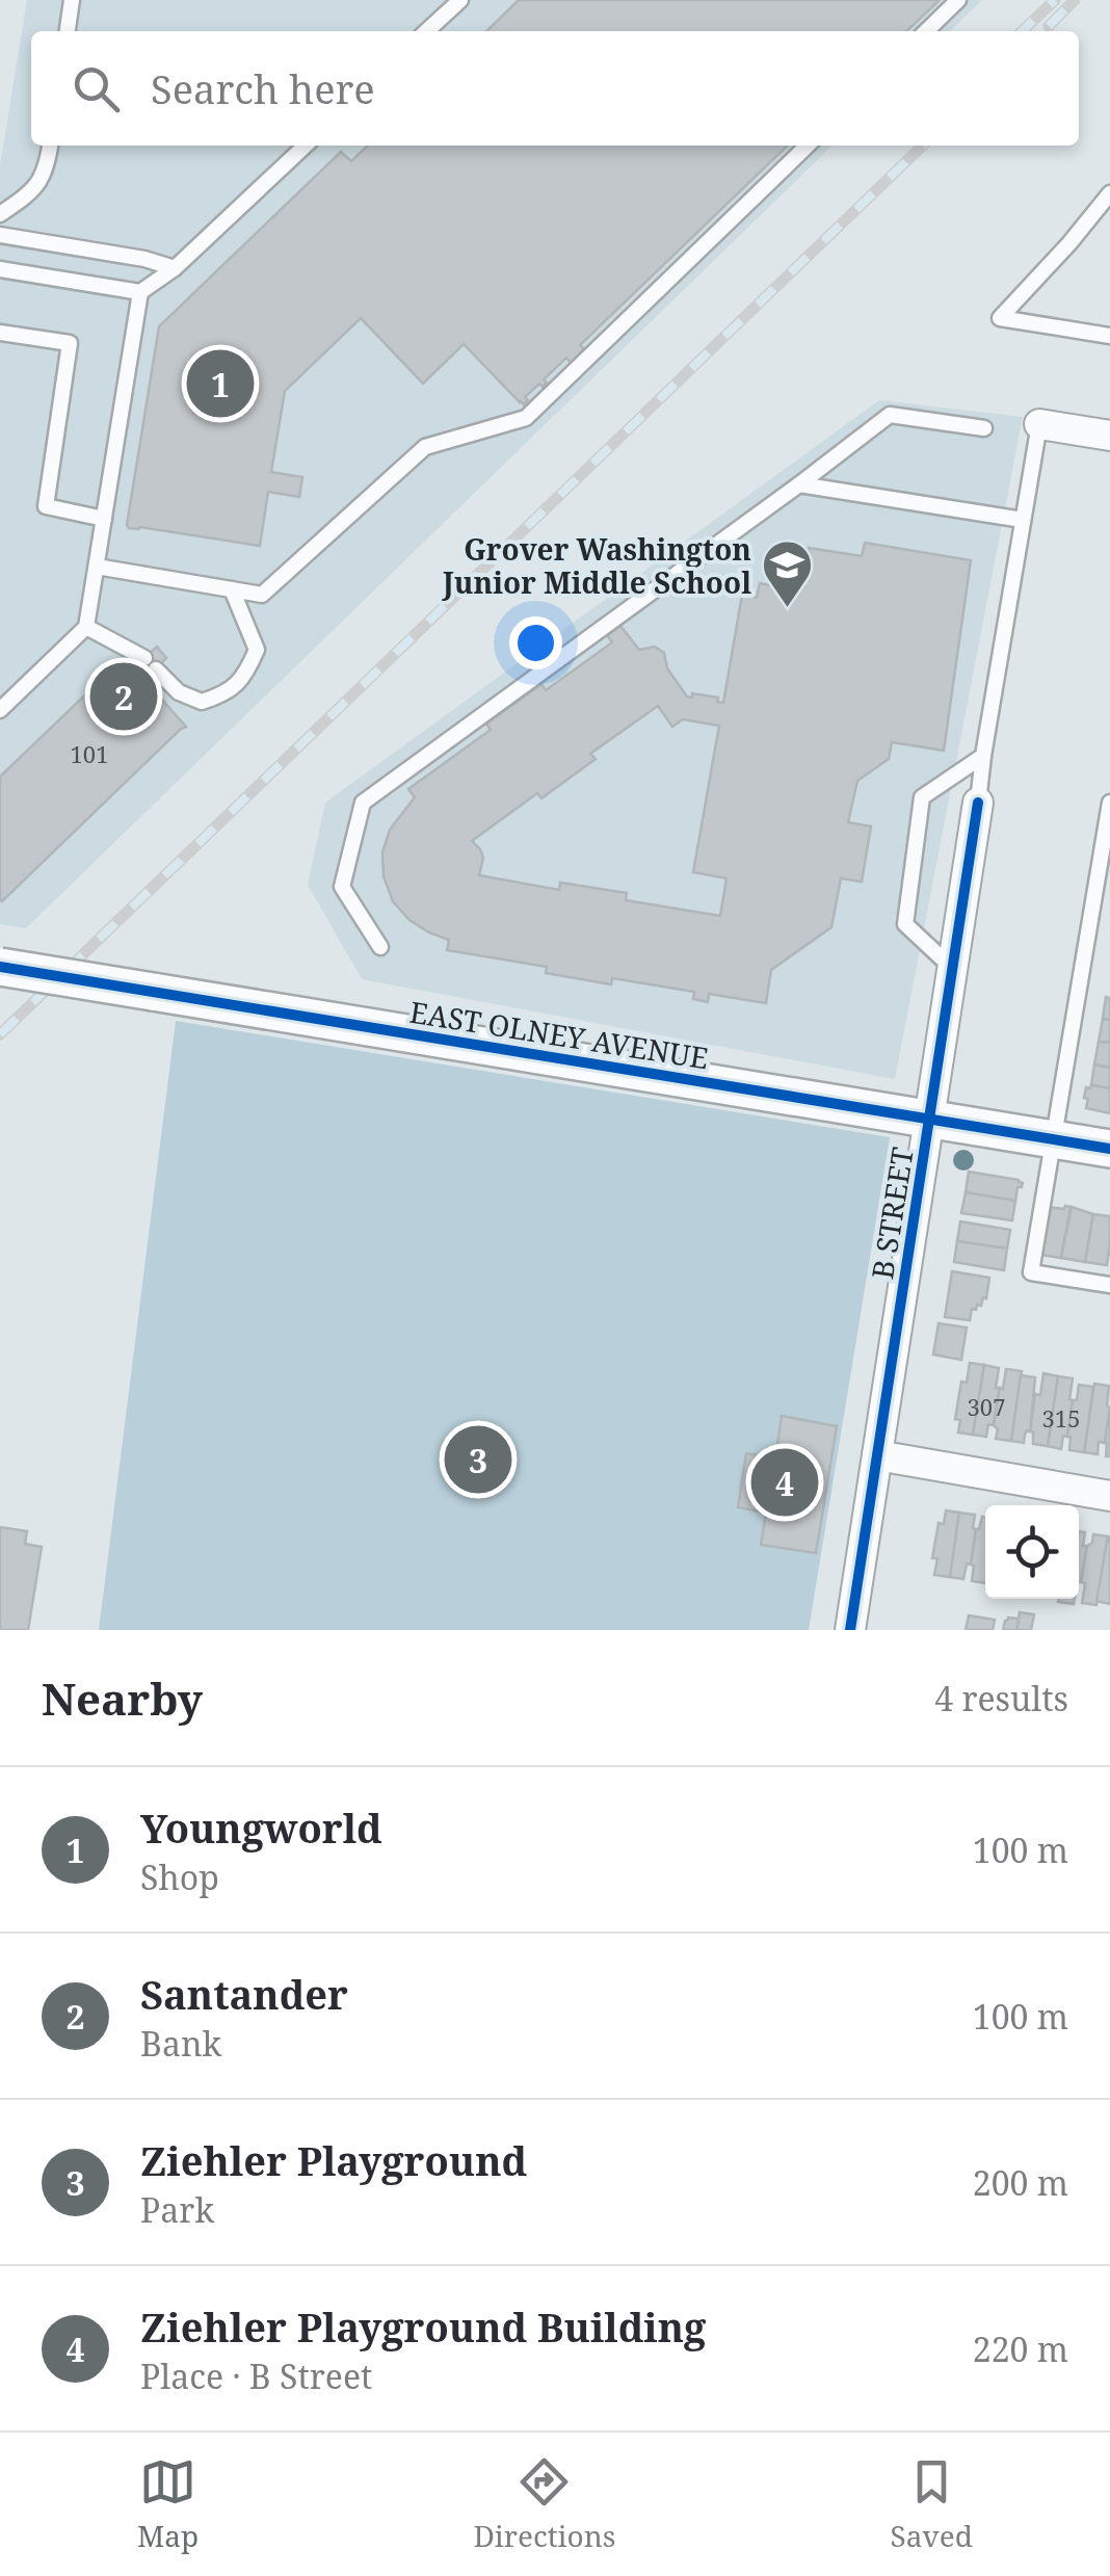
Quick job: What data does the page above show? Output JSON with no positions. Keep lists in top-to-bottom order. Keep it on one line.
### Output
{"streets":{"street":["EAST OLNEY AVENUE","B STREET"]},"crossings":[["EAST OLNEY AVENUE","B STREET"]],"places":{"school or university":["Grover Washington Junior Middle School"]},"house_numbers":["101","307","315"],"page":{"search":"Search here","pins":["1","2","3","4"],"heading":["Nearby","4 results"],"list":[{"mark":"1","name":"Youngworld","note":"Shop","value":"100 m"},{"mark":"2","name":"Santander","note":"Bank","value":"100 m"},{"mark":"3","name":"Ziehler Playground","note":"Park","value":"200 m"},{"mark":"4","name":"Ziehler Playground Building","note":"Place · B Street","value":"220 m"}],"nav":["Map","Directions","Saved"]}}
